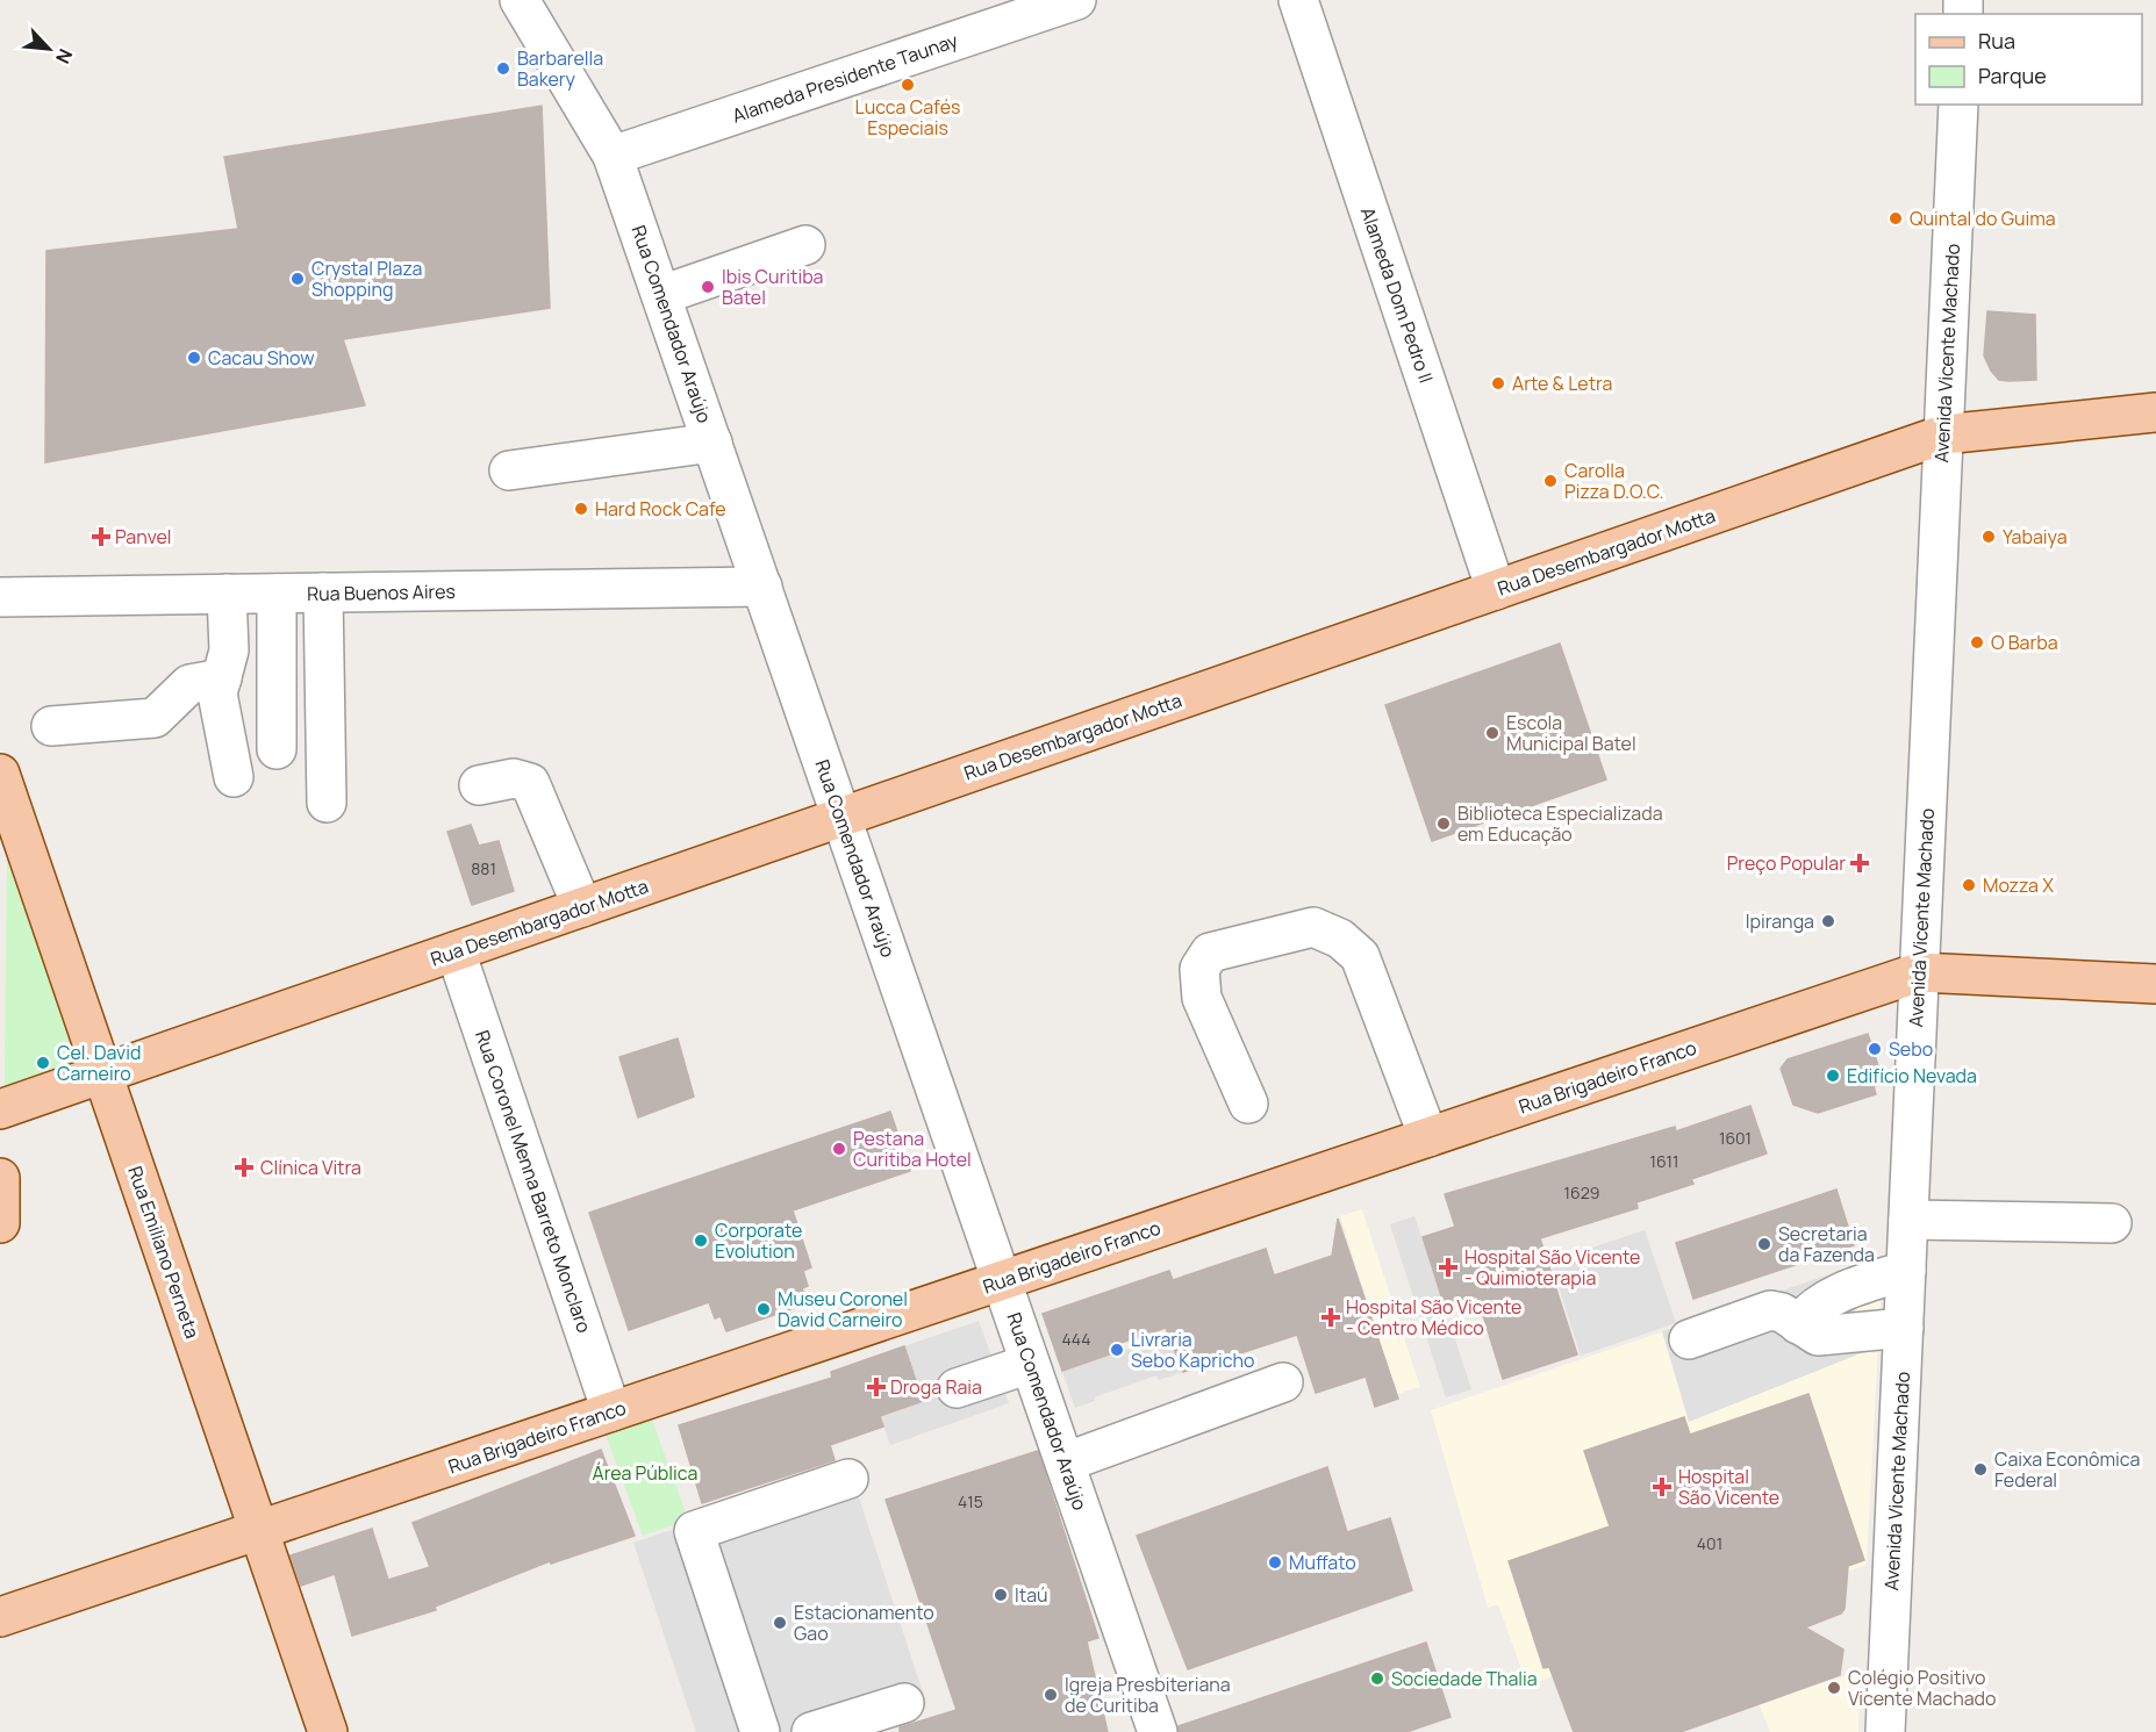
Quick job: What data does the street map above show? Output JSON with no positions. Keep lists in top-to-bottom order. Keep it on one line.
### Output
{"streets":{"main road":["Rua Desembargador Motta","Rua Brigadeiro Franco","Rua Emiliano Perneta"],"street":["Alameda Presidente Taunay","Alameda Dom Pedro II","Rua Comendador Araújo","Avenida Vicente Machado","Rua Buenos Aires","Rua Coronel Menna Barreto Monclaro"]},"crossings":[["Alameda Presidente Taunay","Rua Comendador Araújo"],["Alameda Dom Pedro II","Rua Desembargador Motta"],["Rua Comendador Araújo","Rua Desembargador Motta"],["Rua Comendador Araújo","Rua Buenos Aires"],["Rua Comendador Araújo","Rua Brigadeiro Franco"],["Avenida Vicente Machado","Rua Desembargador Motta"],["Avenida Vicente Machado","Rua Brigadeiro Franco"],["Rua Desembargador Motta","Rua Coronel Menna Barreto Monclaro"],["Rua Desembargador Motta","Rua Emiliano Perneta"],["Rua Brigadeiro Franco","Rua Coronel Menna Barreto Monclaro"],["Rua Brigadeiro Franco","Rua Emiliano Perneta"]],"parks":["Área Pública"],"places":{"other":["Barbarella Bakery","Lucca Cafés Especiais","Quintal do Guima","Crystal Plaza Shopping","Ibis Curitiba Batel","Cacau Show","Arte & Letra","Carolla Pizza D.O.C.","Hard Rock Cafe","Yabaiya","O Barba","Escola Municipal Batel","Biblioteca Especializada em Educação","Mozza X","Ipiranga","Sebo","Cel. David Carneiro","Edifício Nevada","Pestana Curitiba Hotel","Corporate Evolution","Secretaria da Fazenda","Museu Coronel David Carneiro","Livraria Sebo Kapricho","Caixa Econômica Federal","Muffato","Itaú","Estacionamento Gao","Sociedade Thalia","Colégio Positivo Vicente Machado","Igreja Presbiteriana de Curitiba"],"health":["Panvel","Preço Popular","Clínica Vitra","Hospital São Vicente - Quimioterapia","Hospital São Vicente - Centro Médico","Droga Raia","Hospital São Vicente"]},"house_numbers":["881","1601","1611","1629","444","415","401"],"legend":["Rua","Parque"],"north":"bottom right"}
